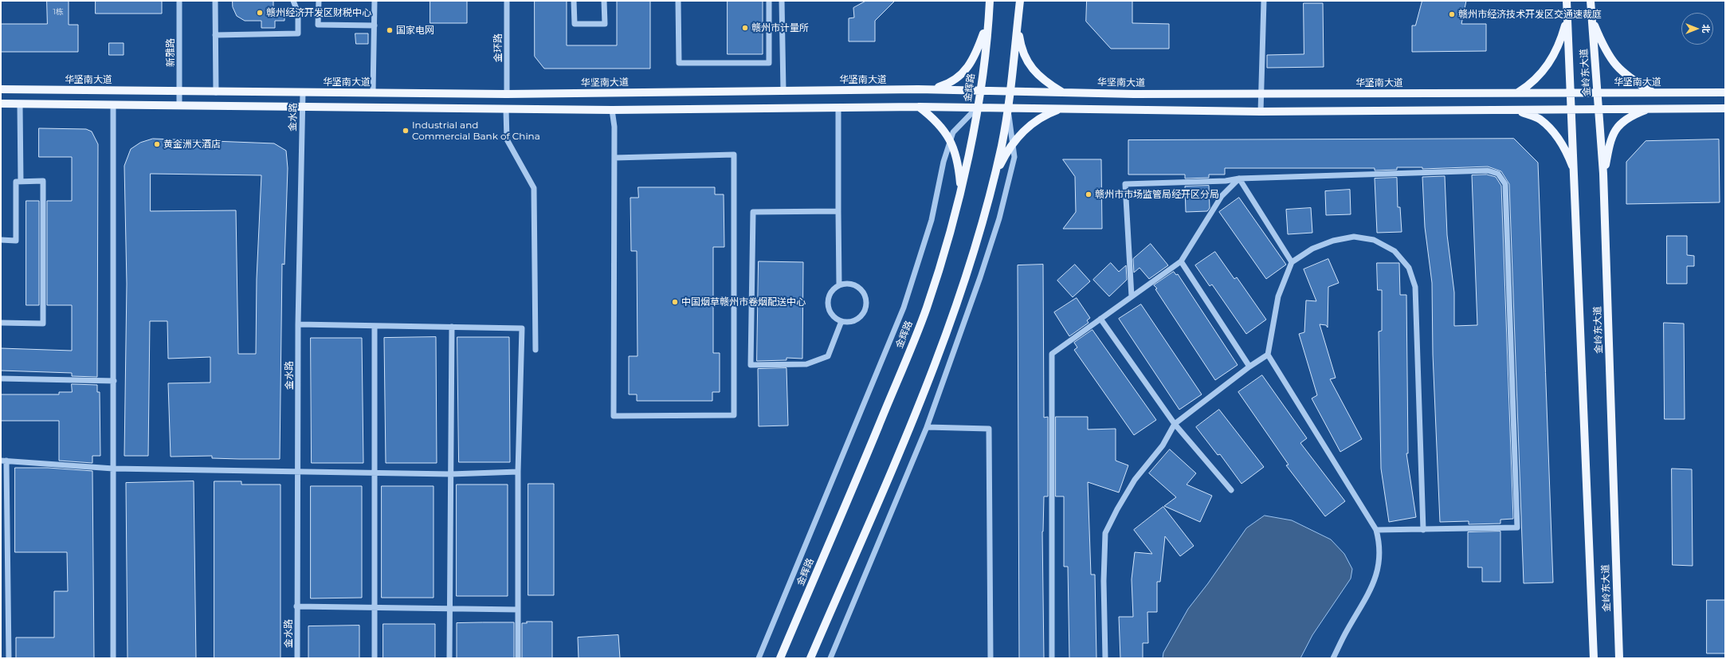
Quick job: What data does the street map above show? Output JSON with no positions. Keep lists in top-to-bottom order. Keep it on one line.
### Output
{"streets":{"main road":["金岭东大道","华坚南大道","金辉路"],"street":["金环路","新雅路","金水路"]},"crossings":[["金环路","华坚南大道"],["新雅路","华坚南大道"],["金岭东大道","华坚南大道"],["华坚南大道","金辉路"],["华坚南大道","金水路"]],"places":["赣州经济开发区财税中心","赣州市经济技术开发区交通速裁庭","赣州市计量所","国家电网","Industrial and Commercial Bank of China","黄金洲大酒店","赣州市市场监管局经开区分局","中国烟草赣州市卷烟配送中心"],"house_numbers":["1栋"],"north":"right"}
